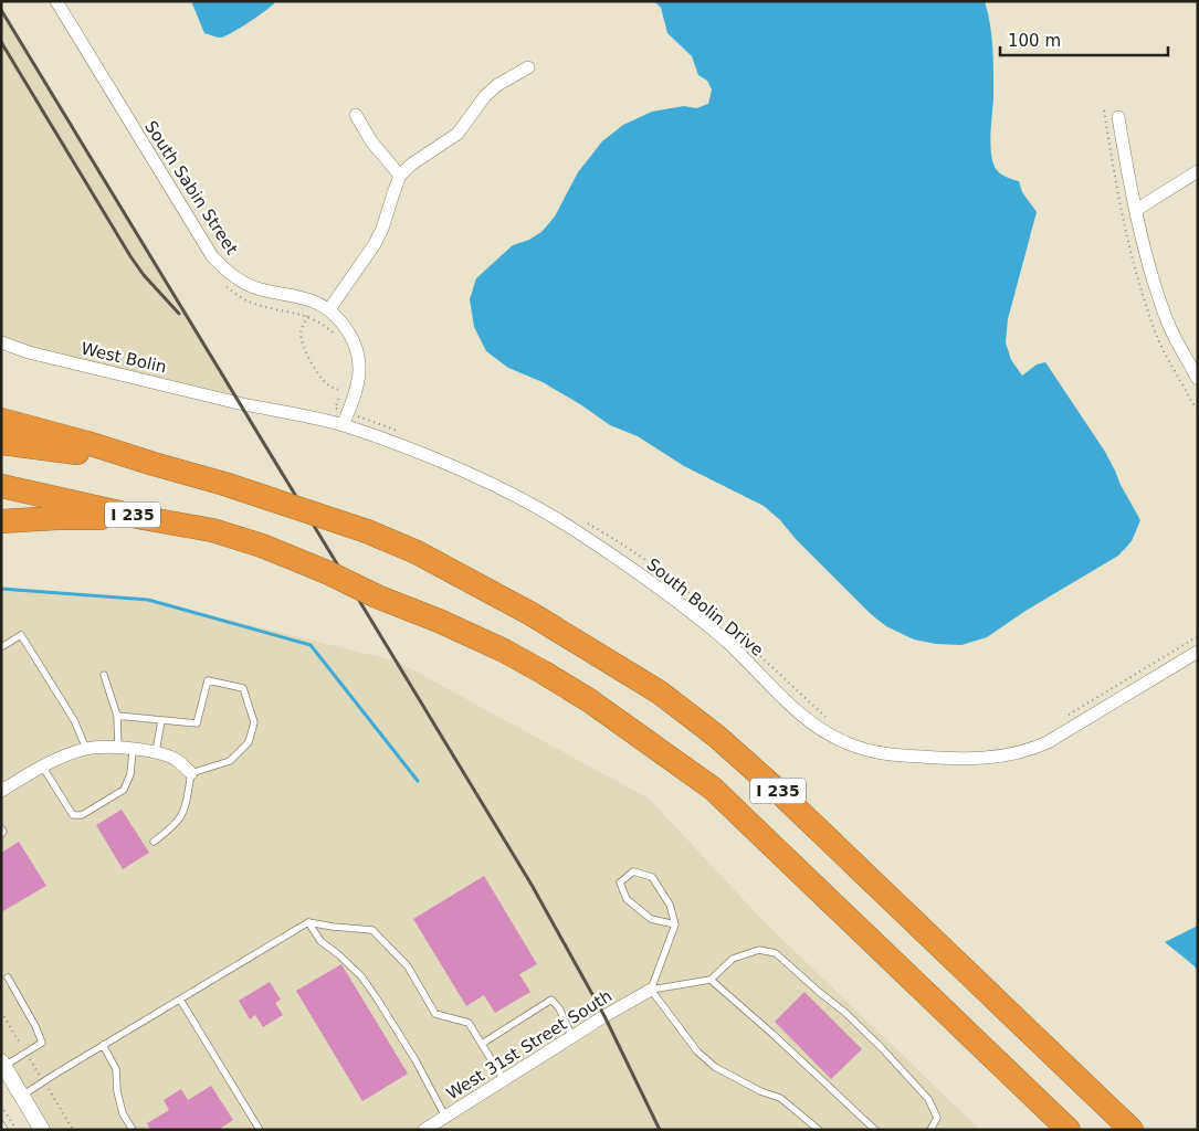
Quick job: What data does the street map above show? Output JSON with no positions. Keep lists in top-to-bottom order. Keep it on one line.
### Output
{"streets":{"highway":["I 235"],"street":["South Sabin Street","West Bolin","South Bolin Drive","West 31st Street South"]},"crossings":[["South Sabin Street","South Bolin Drive"],["West Bolin","South Bolin Drive"]],"scale_bar":"100 m"}
